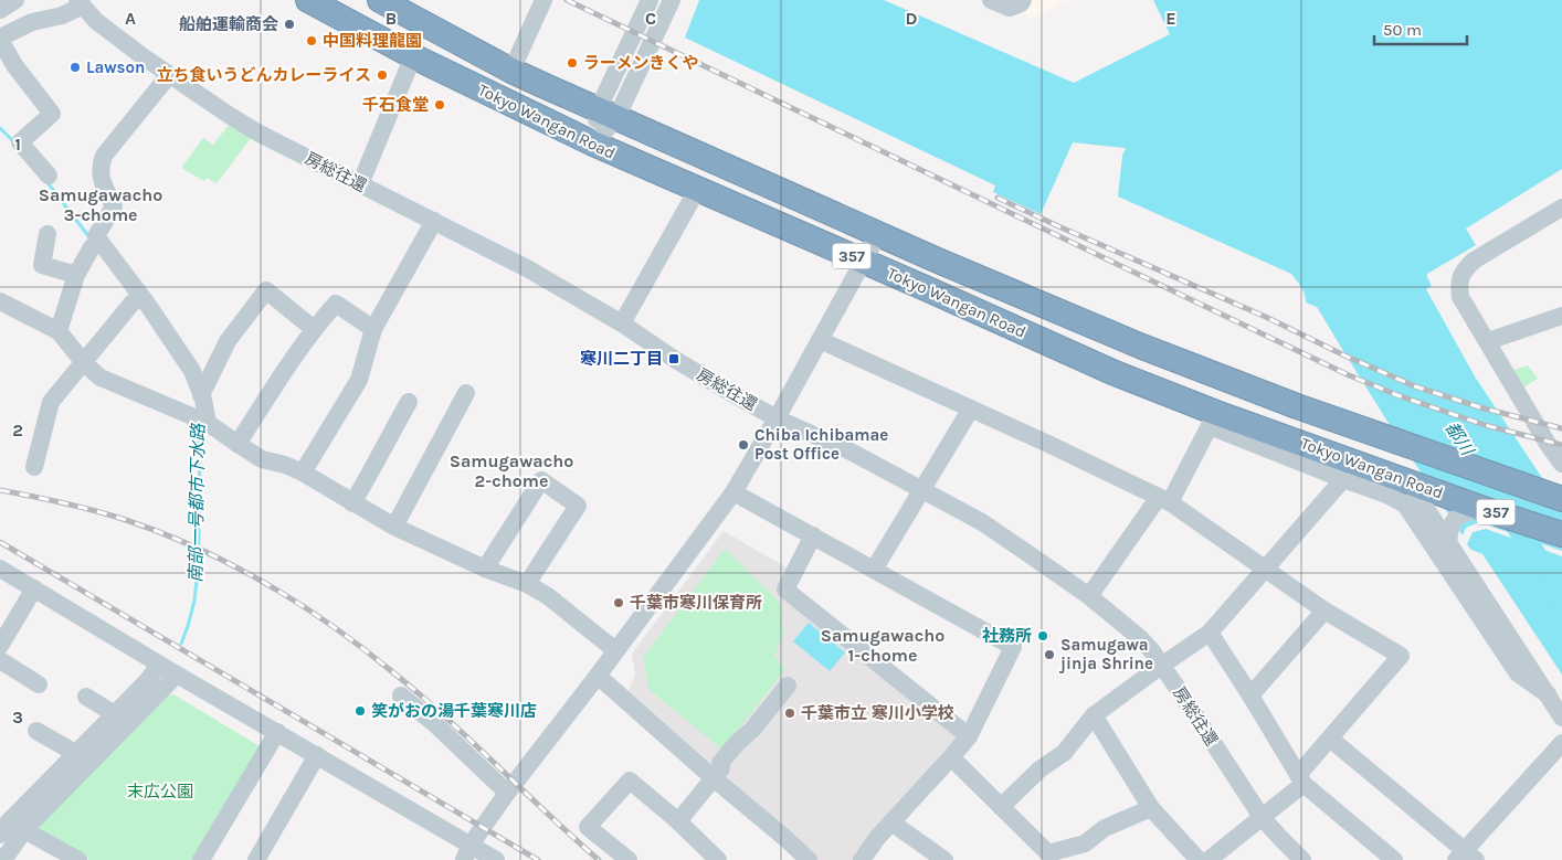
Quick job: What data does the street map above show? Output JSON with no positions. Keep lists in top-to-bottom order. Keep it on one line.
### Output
{"streets":{"highway":["Tokyo Wangan Road","357"],"street":["房総往還"]},"districts":["Samugawacho 3-chome","Samugawacho 2-chome","Samugawacho 1-chome"],"water":["都川","南部一号都市下水路"],"parks":["末広公園"],"places":{"other":["船舶運輸商会","中国料理龍園","ラーメンきくや","Lawson","立ち食いうどんカレーライス","千石食堂","Chiba Ichibamae Post Office","千葉市寒川保育所","社務所","Samugawa jinja Shrine","笑がおの湯千葉寒川店","千葉市立 寒川小学校"],"transit":["寒川二丁目"]},"scale_bar":"50 m","grid":{"columns":["A","B","C","D","E"],"rows":["1","2","3"]}}
